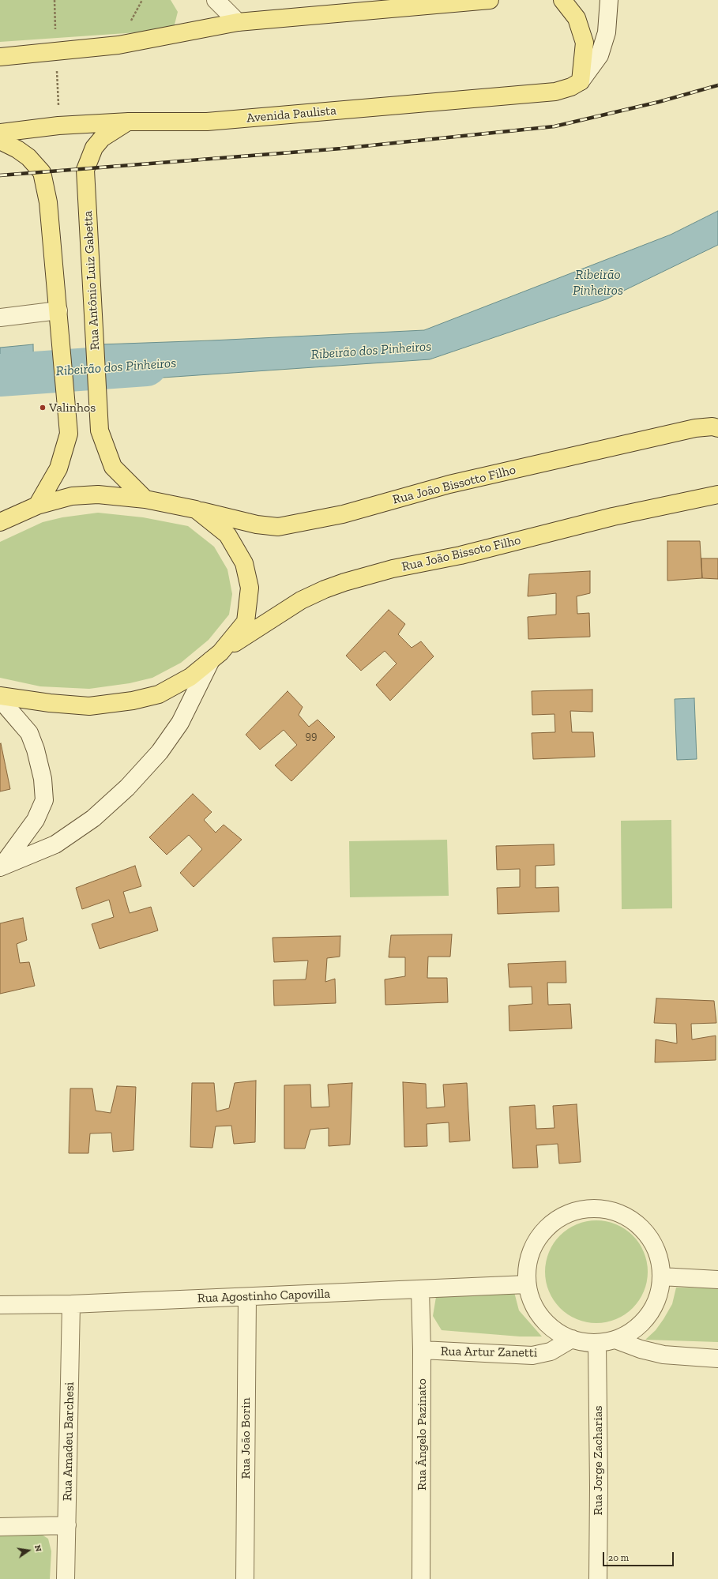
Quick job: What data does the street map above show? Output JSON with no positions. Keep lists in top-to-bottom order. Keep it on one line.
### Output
{"streets":{"main road":["Avenida Paulista","Rua Antônio Luiz Gabetta","Rua João Bissotto Filho","Rua João Bissoto Filho"],"street":["Rua Agostinho Capovilla","Rua Artur Zanetti","Rua Ângelo Pazinato","Rua João Borin","Rua Amadeu Barchesi","Rua Jorge Zacharias"]},"crossings":[["Avenida Paulista","Rua Antônio Luiz Gabetta"],["Rua Antônio Luiz Gabetta","Rua João Bissoto Filho"],["Rua João Bissotto Filho","Rua João Bissoto Filho"],["Rua Agostinho Capovilla","Rua Ângelo Pazinato"],["Rua Agostinho Capovilla","Rua João Borin"],["Rua Agostinho Capovilla","Rua Amadeu Barchesi"],["Rua Artur Zanetti","Rua Ângelo Pazinato"]],"water":["Ribeirão Pinheiros","Ribeirão dos Pinheiros"],"places":["Valinhos"],"house_numbers":["99"],"scale_bar":"20 m","north":"right"}
